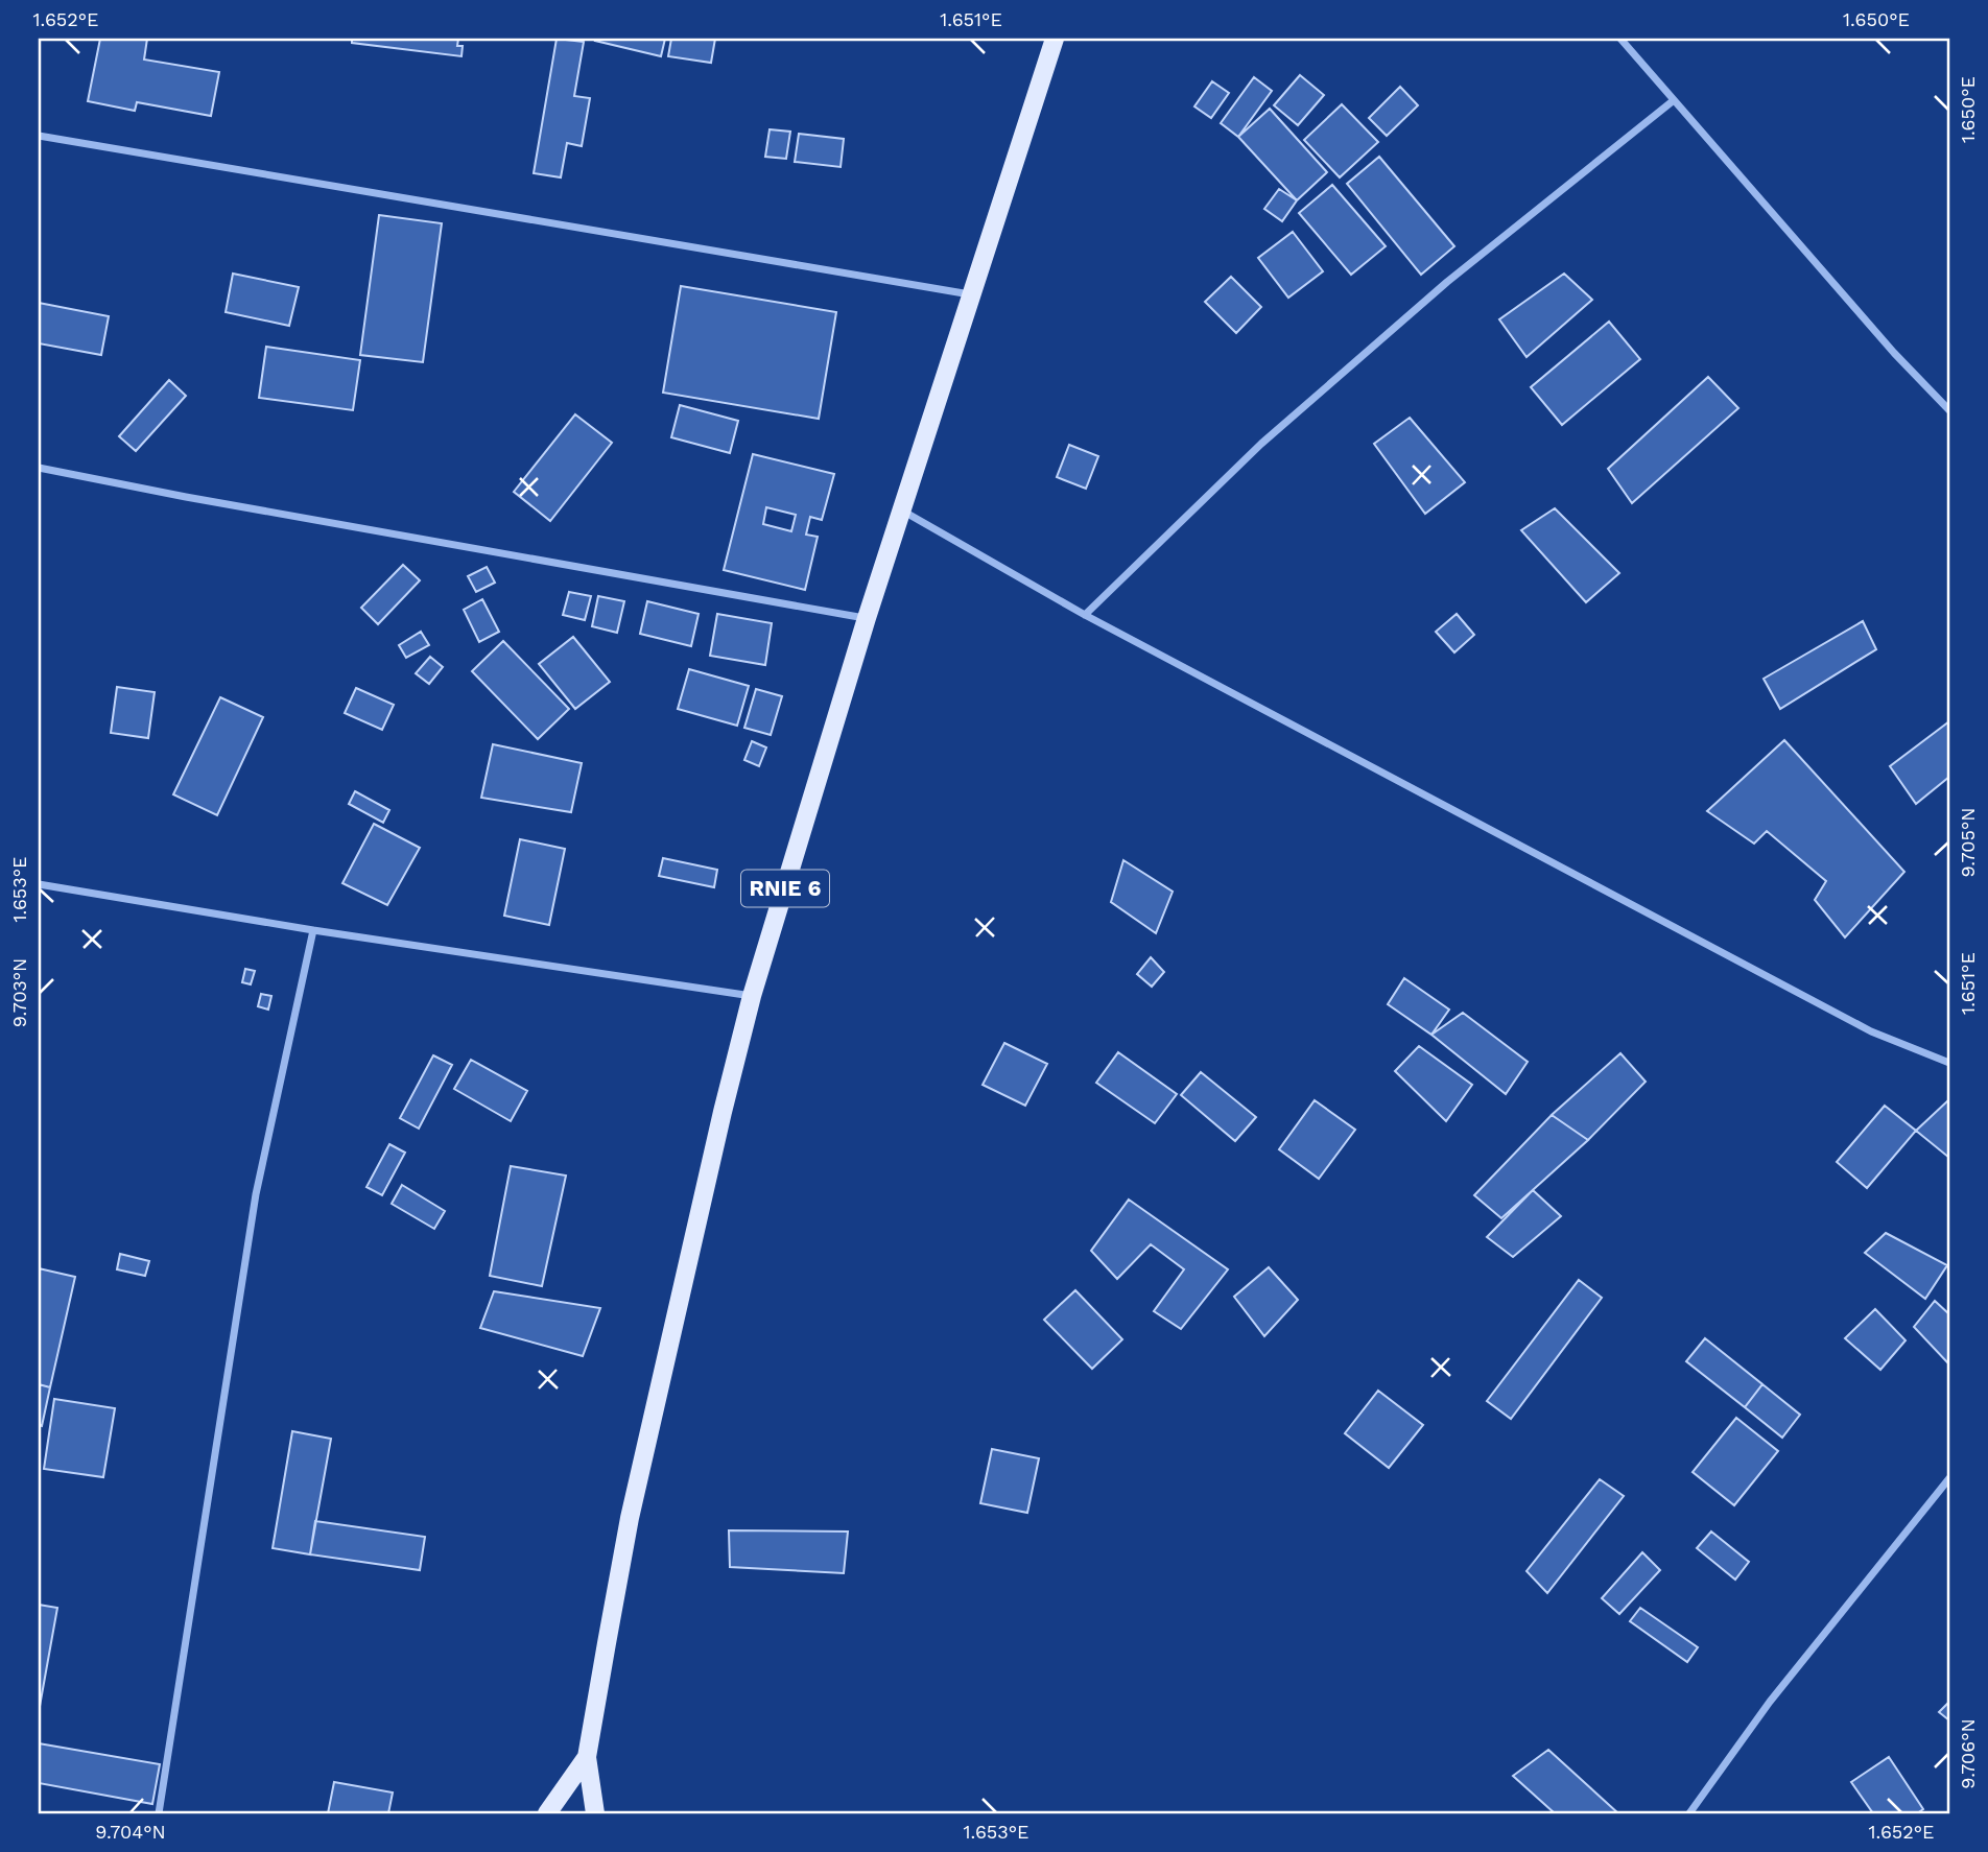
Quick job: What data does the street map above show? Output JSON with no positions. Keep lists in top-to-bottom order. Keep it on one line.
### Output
{"streets":{"main road":["RNIE 6"]},"coordinates":["1.652°E","1.651°E","1.650°E","9.705°N","1.653°E","9.703°N","9.706°N","9.704°N"]}
